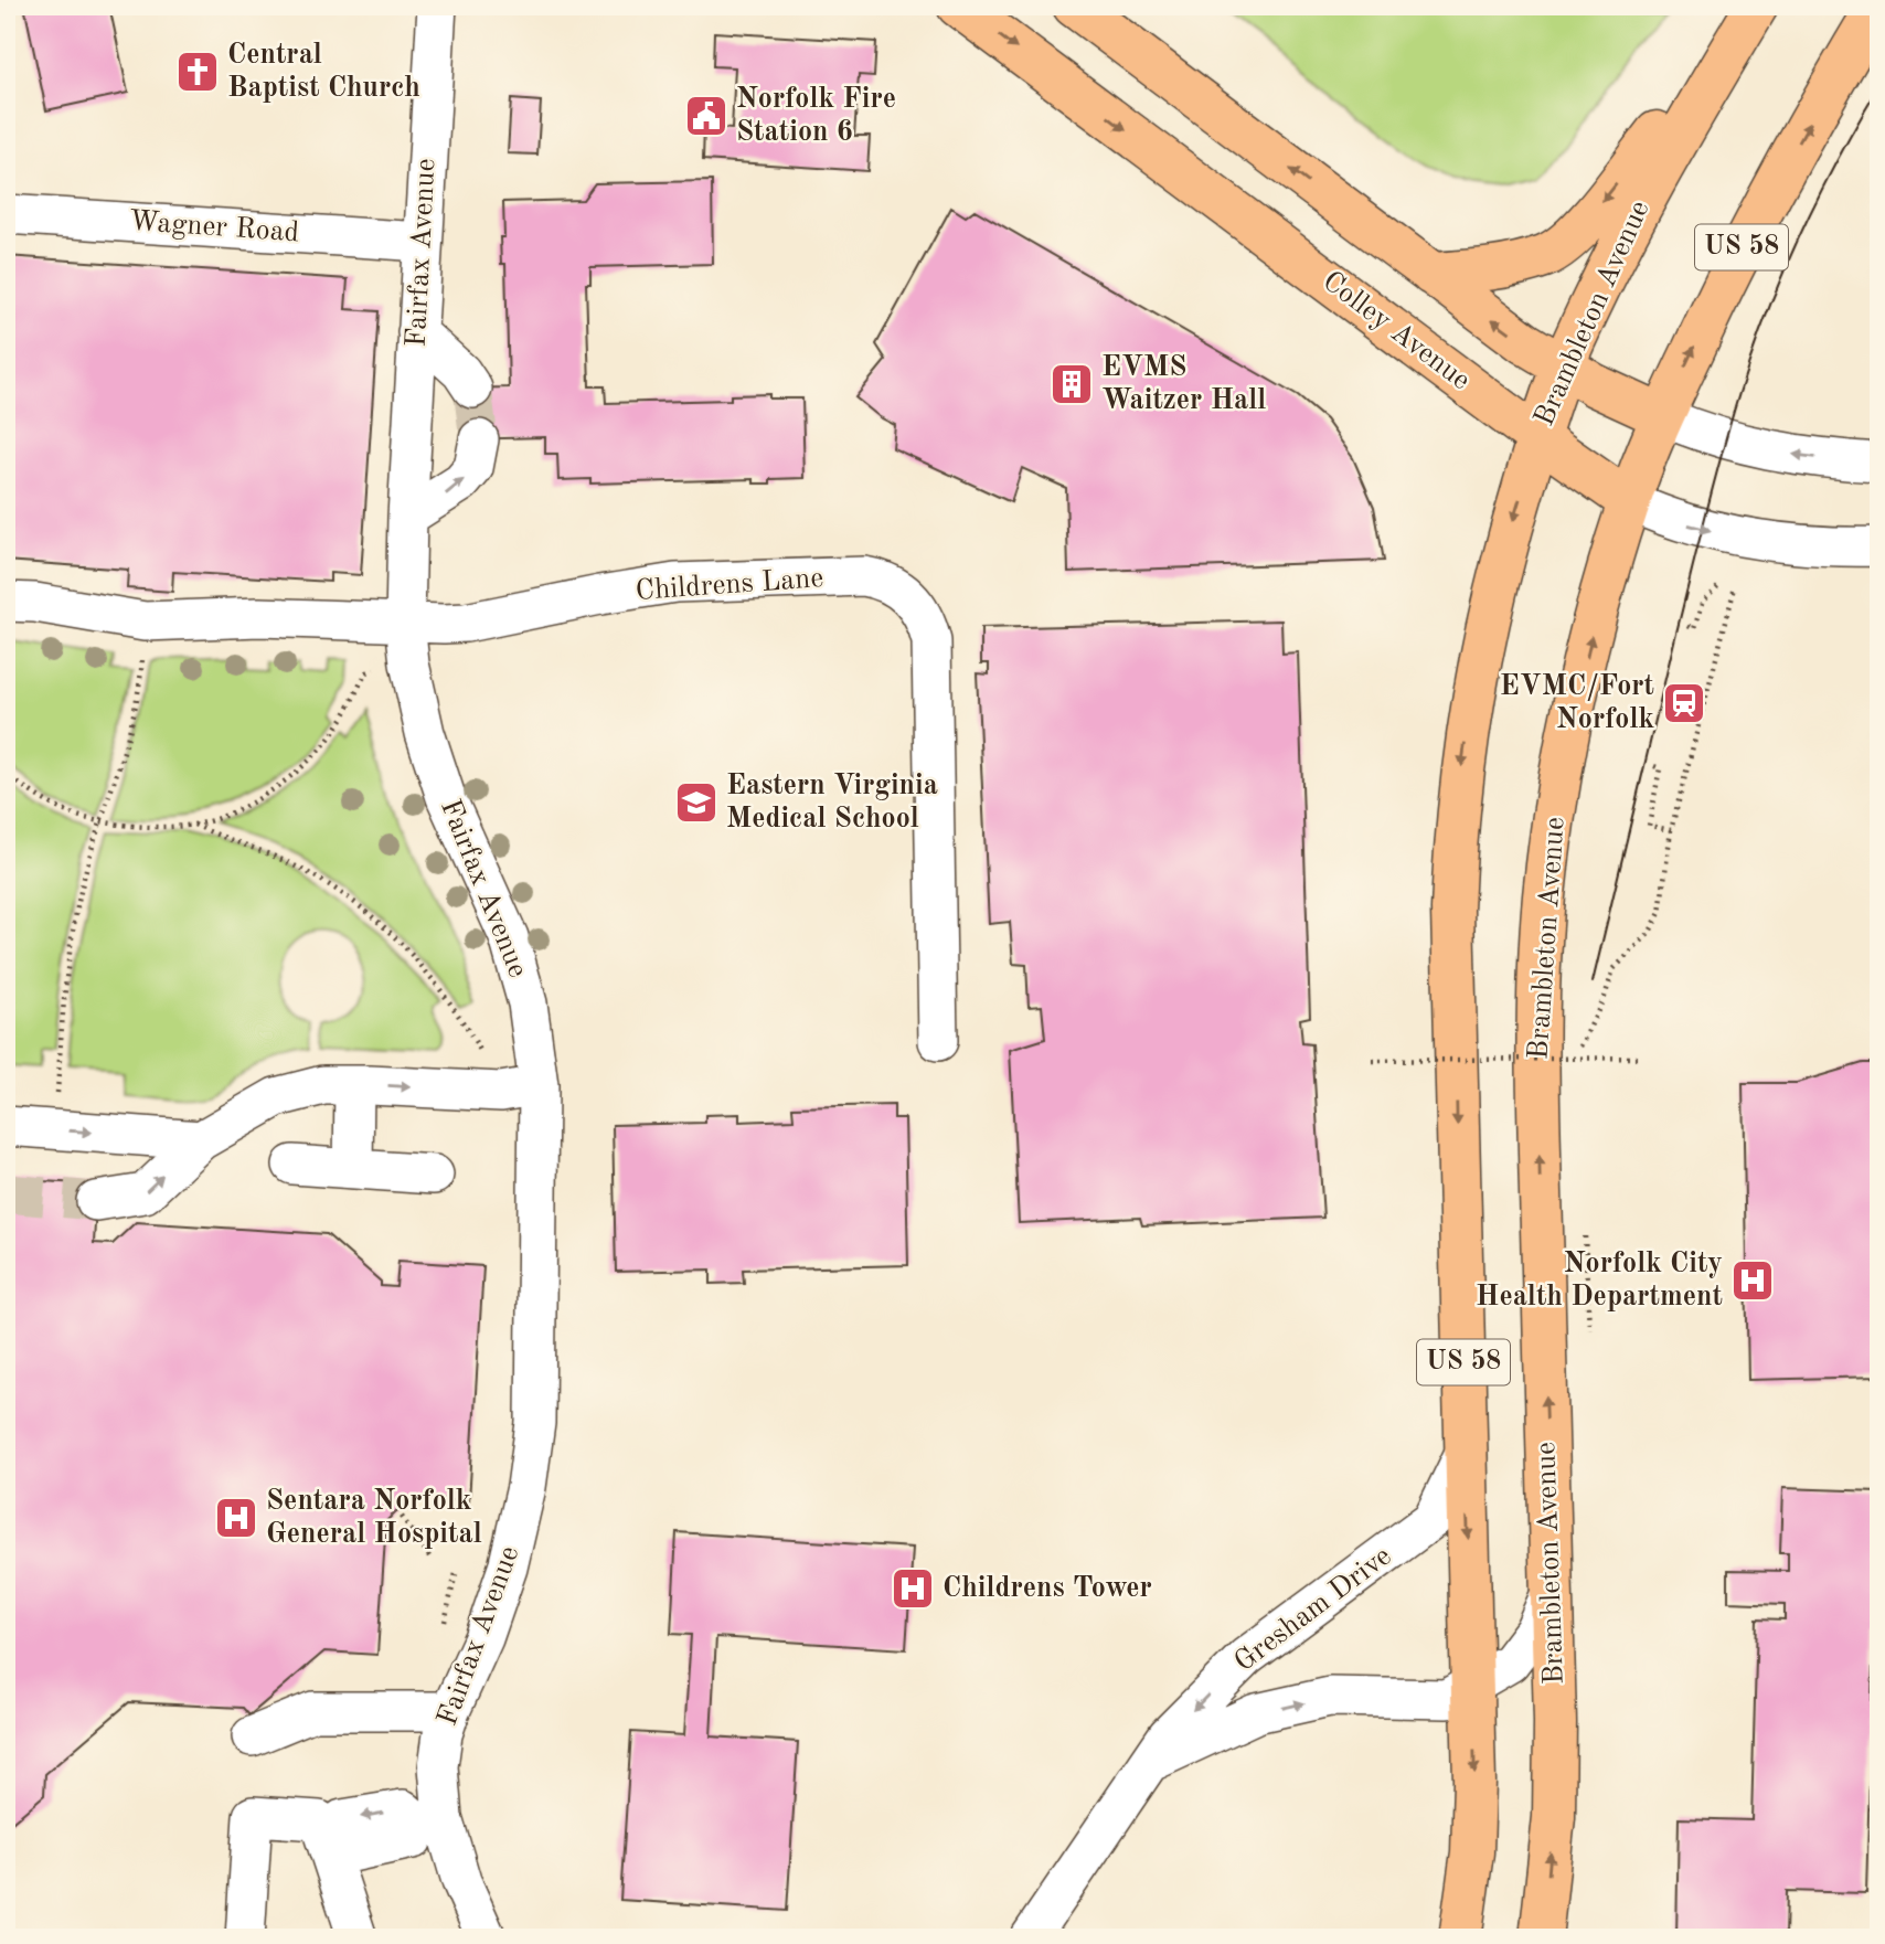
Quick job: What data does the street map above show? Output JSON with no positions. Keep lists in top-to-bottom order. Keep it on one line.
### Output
{"streets":{"main road":["US 58","Brambleton Avenue","Colley Avenue"],"street":["Wagner Road","Fairfax Avenue","Childrens Lane","Gresham Drive"]},"crossings":[["Wagner Road","Fairfax Avenue"],["Fairfax Avenue","Childrens Lane"],["Brambleton Avenue","Colley Avenue"],["Brambleton Avenue","Gresham Drive"]],"places":{"church":["Central Baptist Church"],"public building":["Norfolk Fire Station 6"],"building":["EVMS Waitzer Hall"],"station":["EVMC/Fort Norfolk"],"school or university":["Eastern Virginia Medical School"],"hospital":["Norfolk City Health Department","Sentara Norfolk General Hospital","Childrens Tower"]}}
